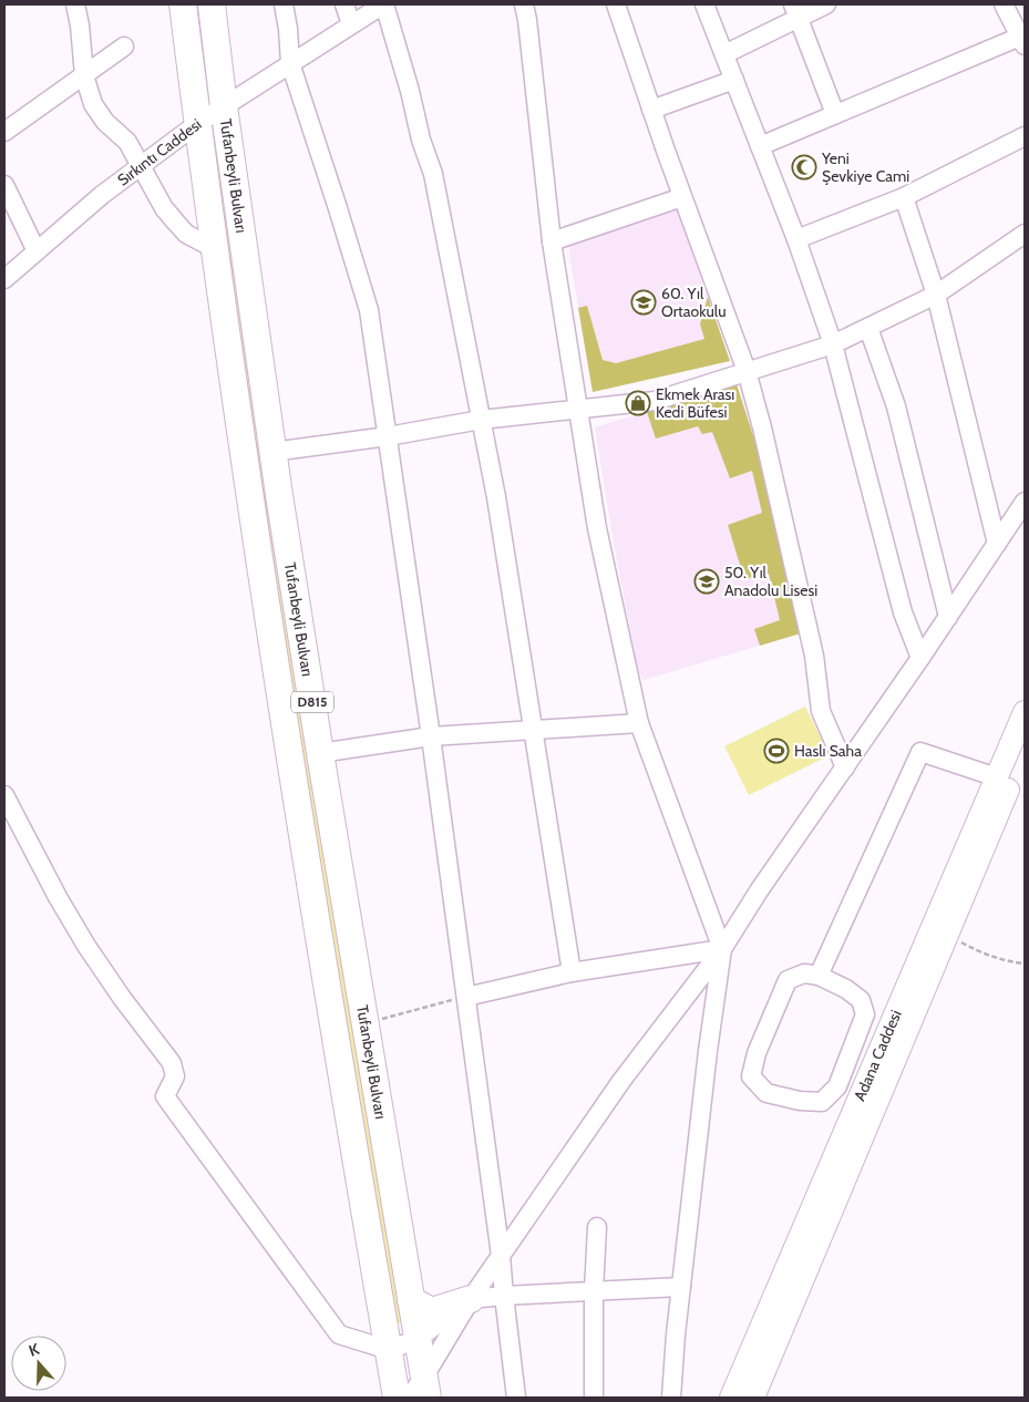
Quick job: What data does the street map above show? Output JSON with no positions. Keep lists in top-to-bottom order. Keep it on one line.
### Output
{"streets":{"highway":["Tufanbeyli Bulvarı","D815"],"main road":["Adana Caddesi"],"street":["Sırkıntı Caddesi"]},"crossings":[["Sırkıntı Caddesi","Tufanbeyli Bulvarı"]],"places":{"mosque":["Yeni Şevkiye Cami"],"school or university":["60. Yıl Ortaokulu","50. Yıl Anadolu Lisesi"],"shop":["Ekmek Arası Kedi Büfesi"],"sports":["Haslı Saha"]},"north":"top"}
